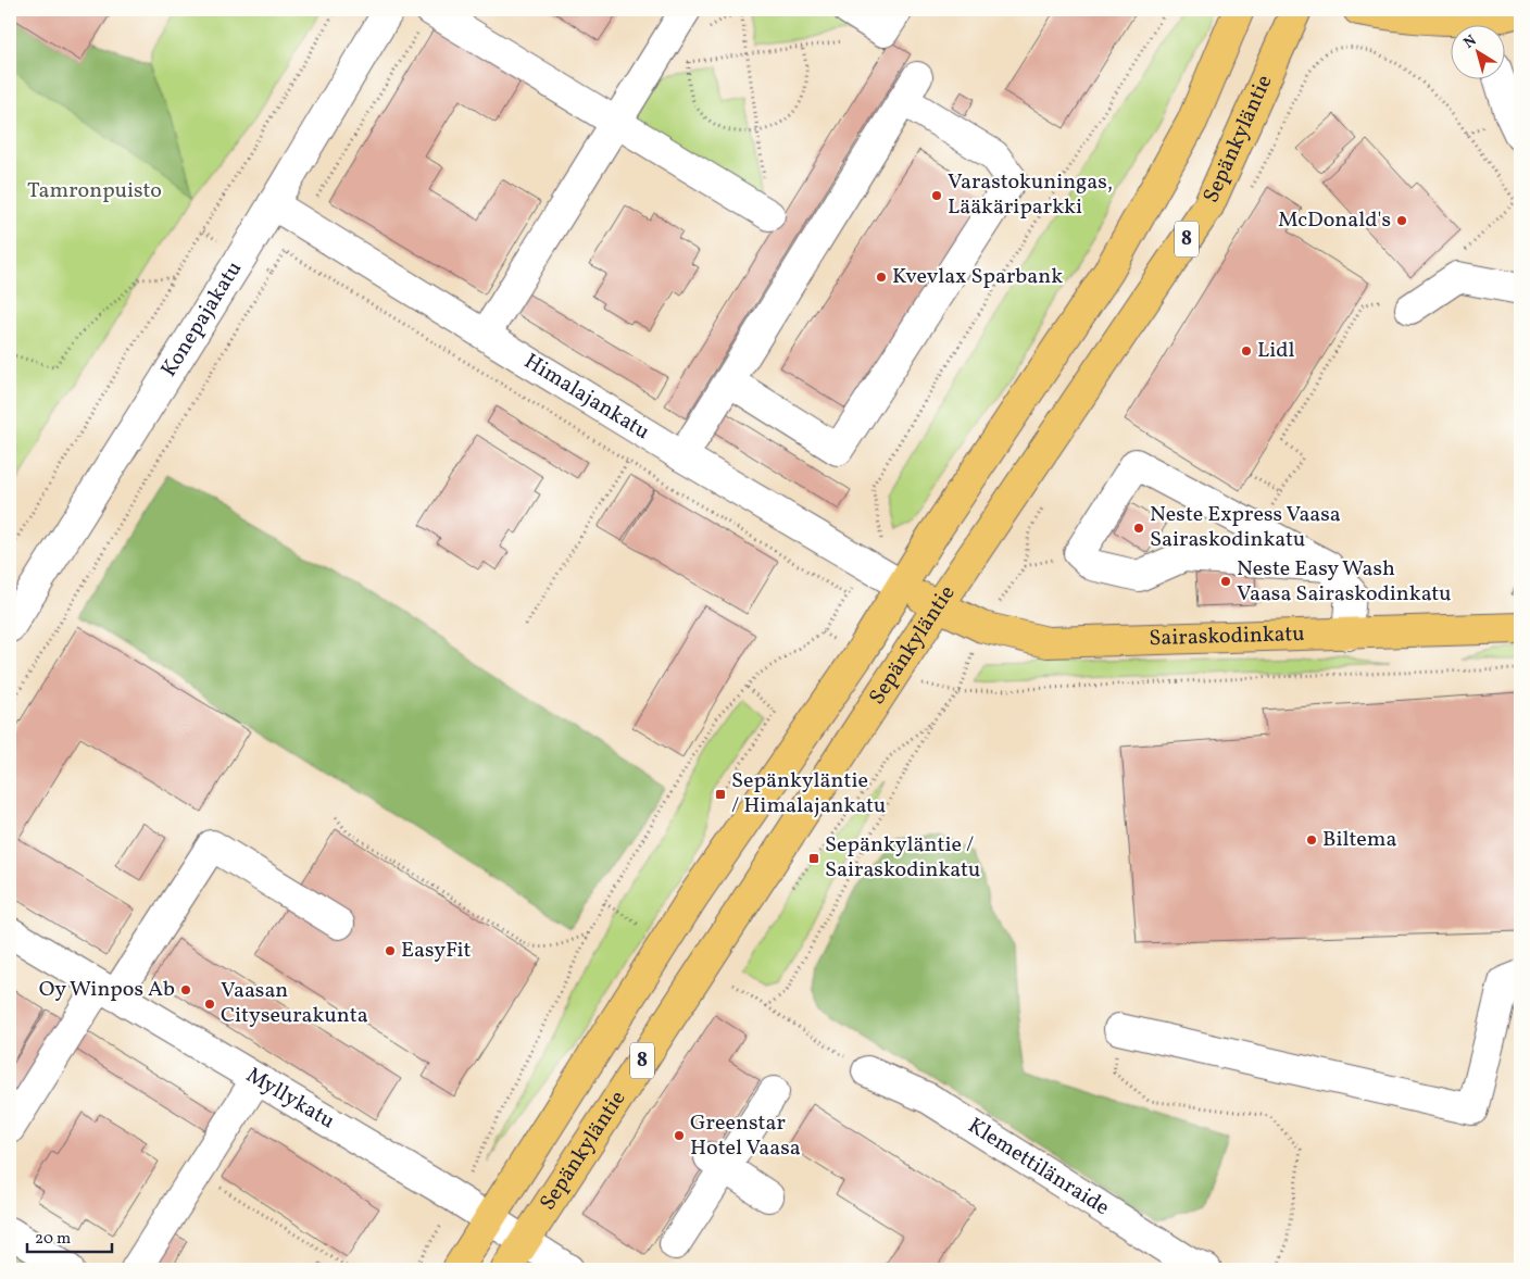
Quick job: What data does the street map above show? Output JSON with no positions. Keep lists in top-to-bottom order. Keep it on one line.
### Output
{"streets":{"main road":["Sepänkyläntie","8","Sairaskodinkatu"],"street":["Konepajakatu","Himalajankatu","Myllykatu","Klemettilänraide"]},"crossings":[["Sepänkyläntie","Himalajankatu"],["Sepänkyläntie","Sairaskodinkatu"],["Sepänkyläntie","Myllykatu"],["Konepajakatu","Himalajankatu"],["Himalajankatu","Sairaskodinkatu"]],"parks":["Tamronpuisto"],"places":{"other":["Varastokuningas, Lääkäriparkki","McDonald's","Kvevlax Sparbank","Lidl","Neste Express Vaasa Sairaskodinkatu","Neste Easy Wash Vaasa Sairaskodinkatu","Biltema","EasyFit","Oy Winpos Ab","Vaasan Cityseurakunta","Greenstar Hotel Vaasa"],"transit":["Sepänkyläntie / Himalajankatu","Sepänkyläntie / Sairaskodinkatu"]},"scale_bar":"20 m","north":"top left"}
